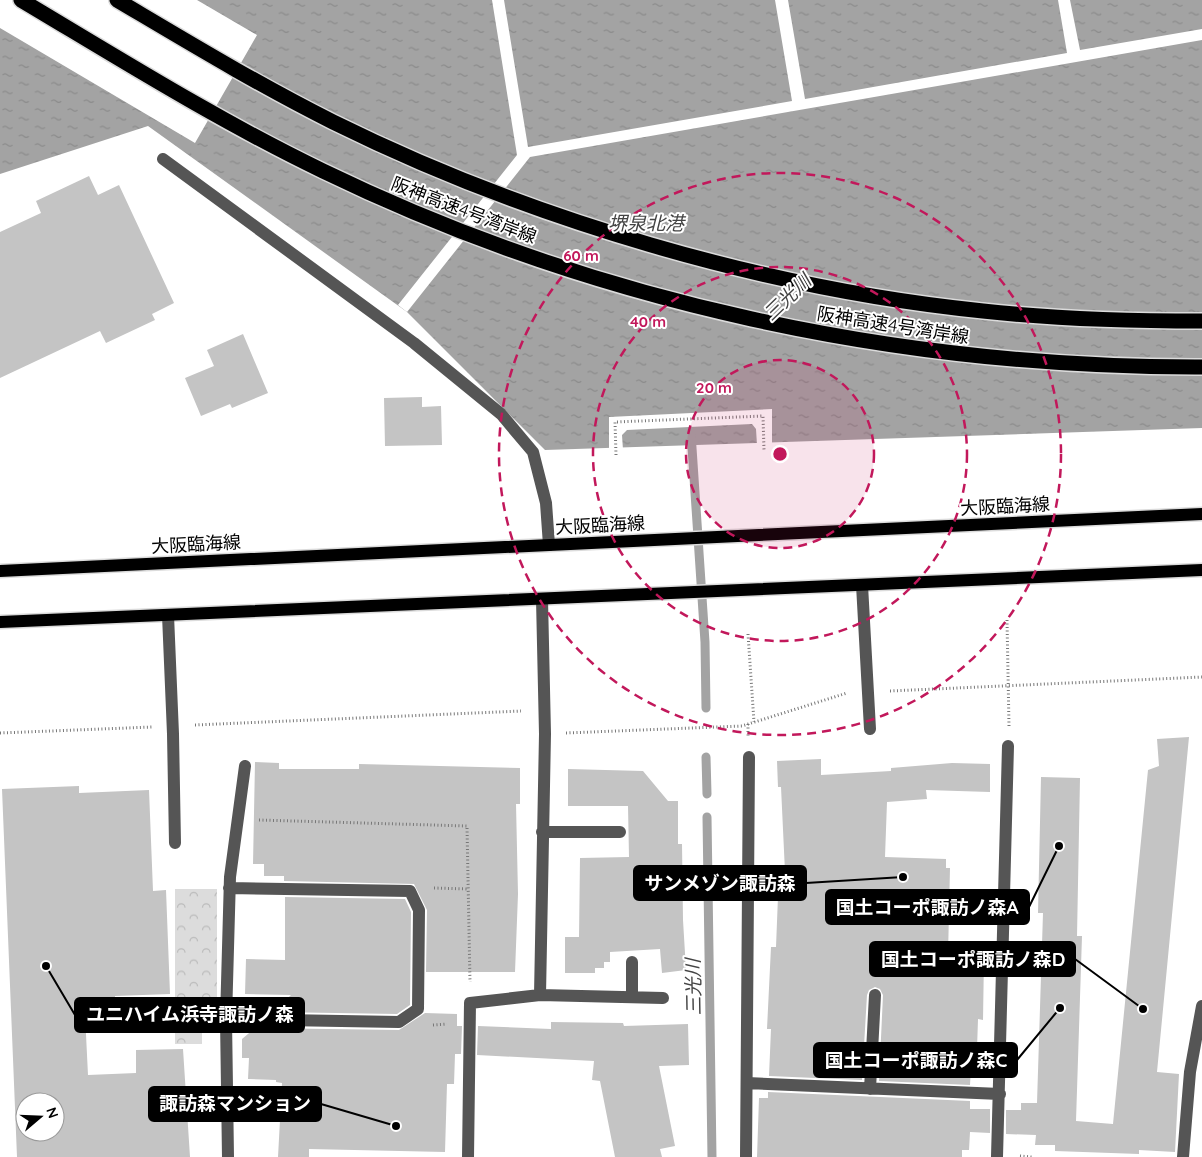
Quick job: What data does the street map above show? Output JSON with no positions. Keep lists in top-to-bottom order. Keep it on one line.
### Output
{"streets":{"highway":["阪神高速4号湾岸線"],"main road":["大阪臨海線"]},"water":["堺泉北港","三光川"],"places":["国土コーポ諏訪ノ森A","サンメゾン諏訪森","ユニハイム浜寺諏訪ノ森","国土コーポ諏訪ノ森C","国土コーポ諏訪ノ森D","諏訪森マンション"],"north":"right","rings":["60 m","40 m","20 m"]}
